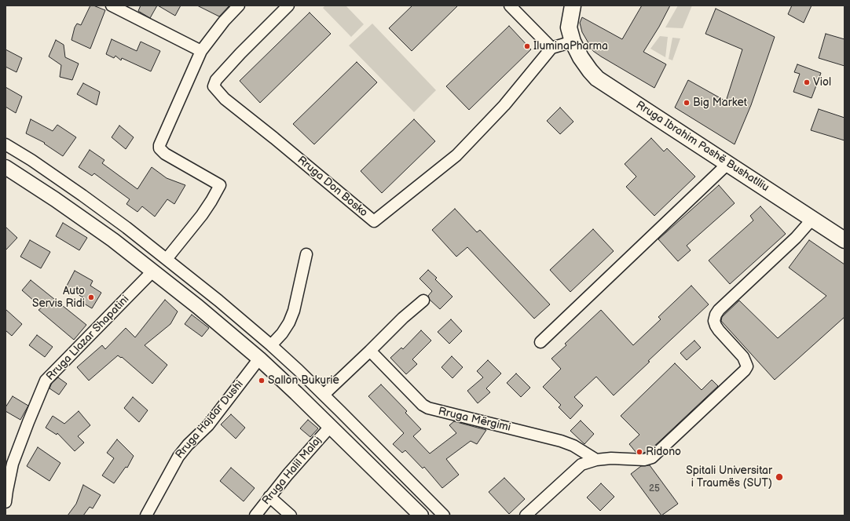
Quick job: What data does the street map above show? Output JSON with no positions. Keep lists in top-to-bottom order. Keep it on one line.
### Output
{"streets":{"main road":["Rruga Ibrahim Pashë Bushatlliu"],"street":["Rruga Don Bosko","Rruga Llazar Shapatini","Rruga Hajdar Dushi","Rruga Mërgimi","Rruga Halil Malaj"]},"places":["IluminaPharma","Viol","Big Market","Auto Servis Ridi","Sallon Bukurie","Ridono","Spitali Universitar i Traumës (SUT)"],"house_numbers":["25"]}
